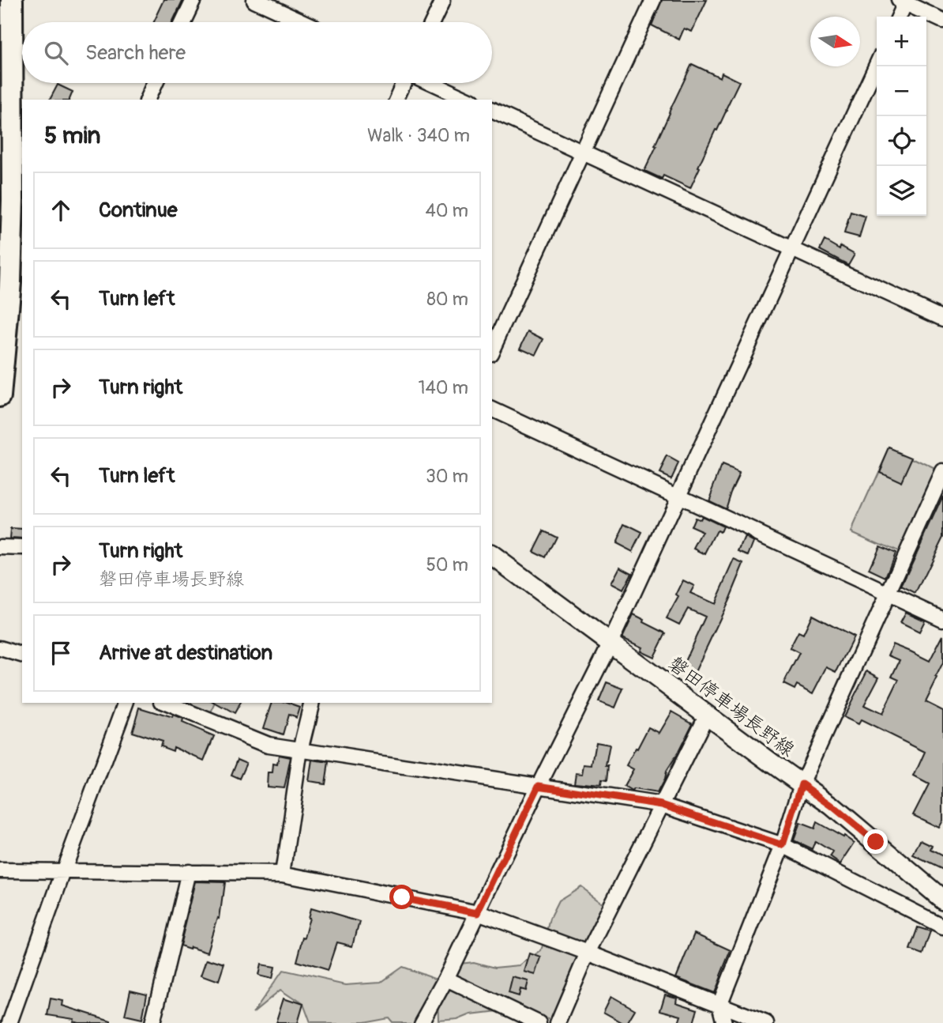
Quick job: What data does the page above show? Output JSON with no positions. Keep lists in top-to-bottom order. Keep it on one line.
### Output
{"streets":{"main road":["磐田停車場長野線"]},"north":"right","page":{"map_buttons":["+","−"],"search":"Search here","heading":["5 min","Walk · 340 m"],"list":[["Continue","40 m"],["Turn left","80 m"],["Turn right","140 m"],["Turn left","30 m"],["Turn right","磐田停車場長野線","50 m"],"Arrive at destination"]}}
